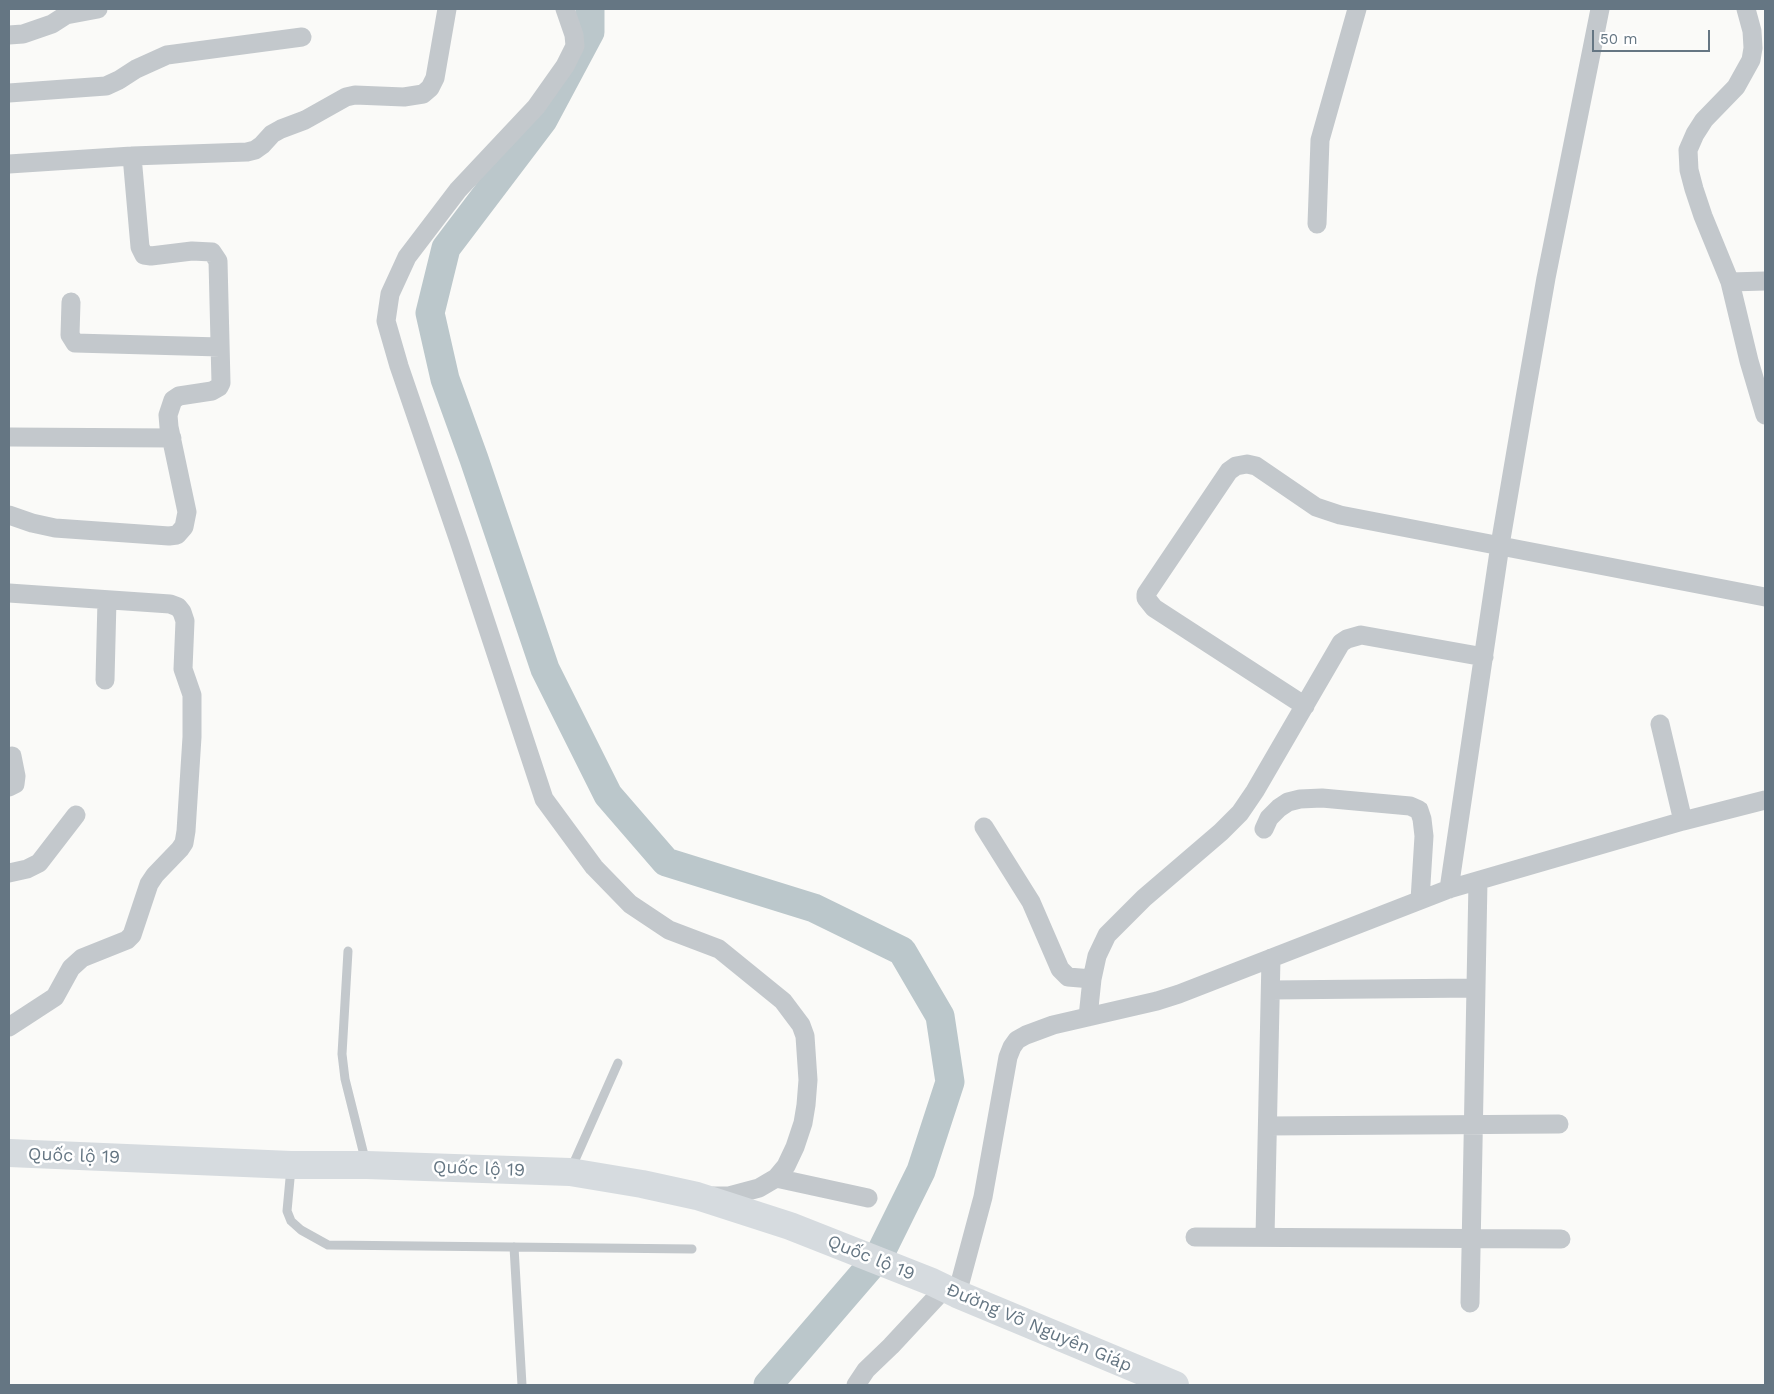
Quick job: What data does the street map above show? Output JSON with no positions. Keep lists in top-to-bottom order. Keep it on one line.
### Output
{"streets":{"highway":["Quốc lộ 19","Đường Võ Nguyên Giáp"]},"crossings":[["Quốc lộ 19","Đường Võ Nguyên Giáp"]],"scale_bar":"50 m"}
